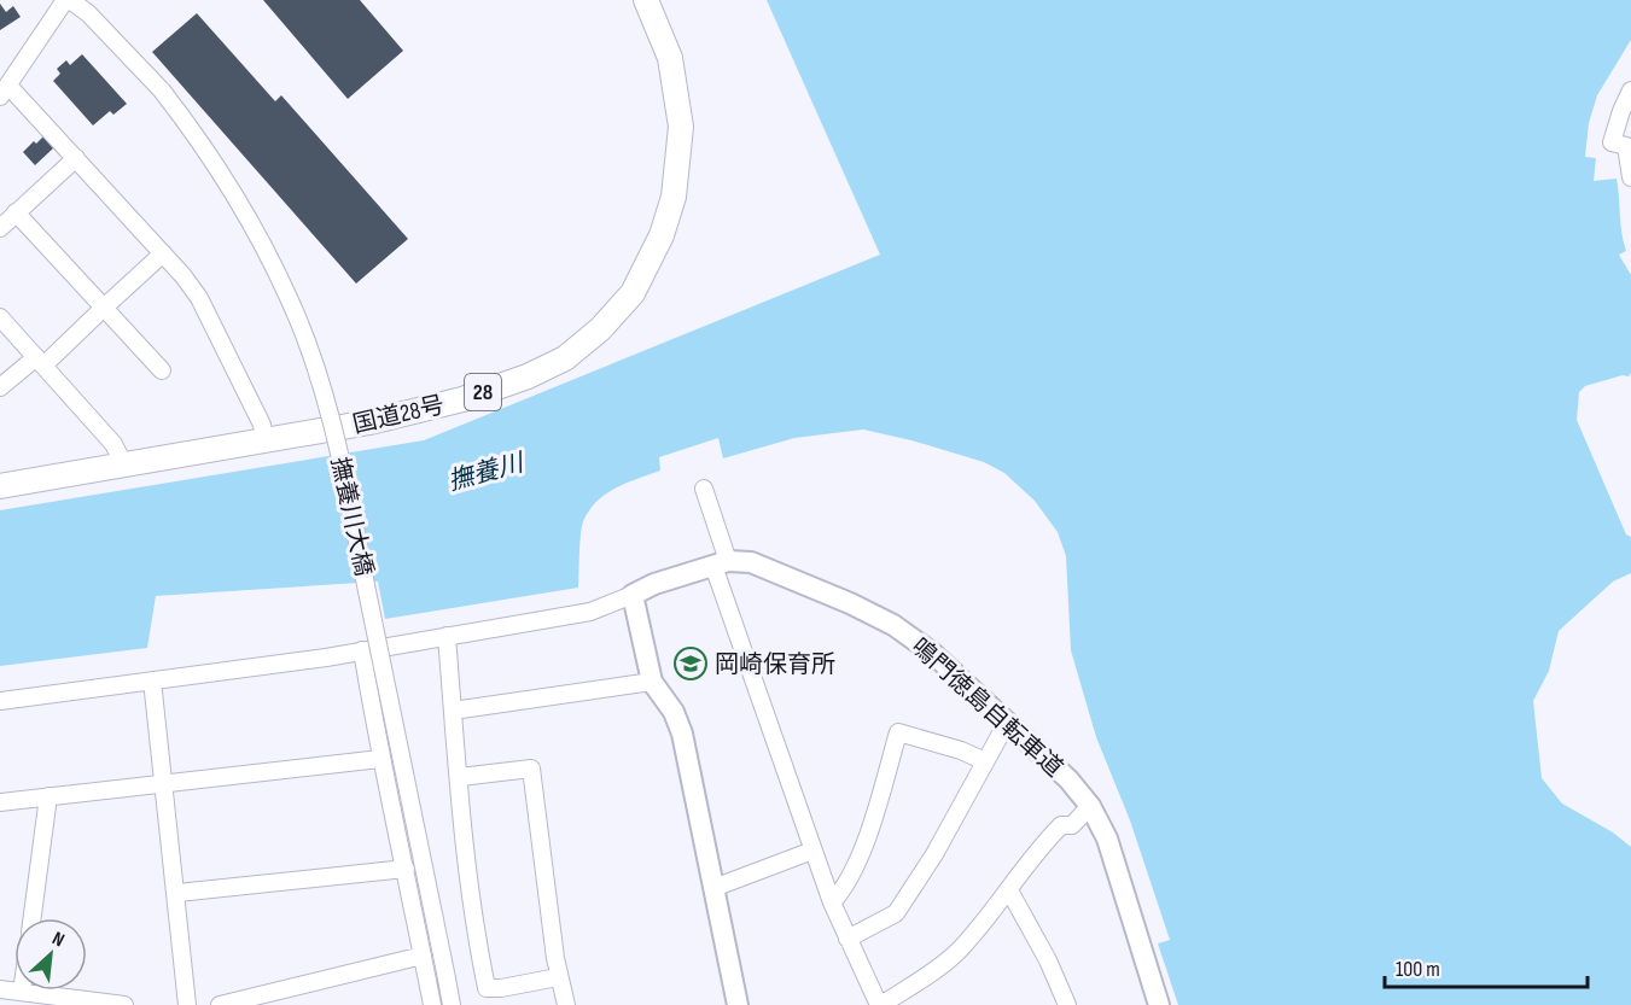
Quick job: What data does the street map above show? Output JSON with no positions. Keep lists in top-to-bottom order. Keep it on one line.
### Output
{"streets":{"highway":["28","国道28号"],"main road":["鳴門徳島自転車道"],"street":["撫養川大橋"]},"water":["撫養川"],"places":{"school or university":["岡崎保育所"]},"scale_bar":"100 m","north":"top right"}
